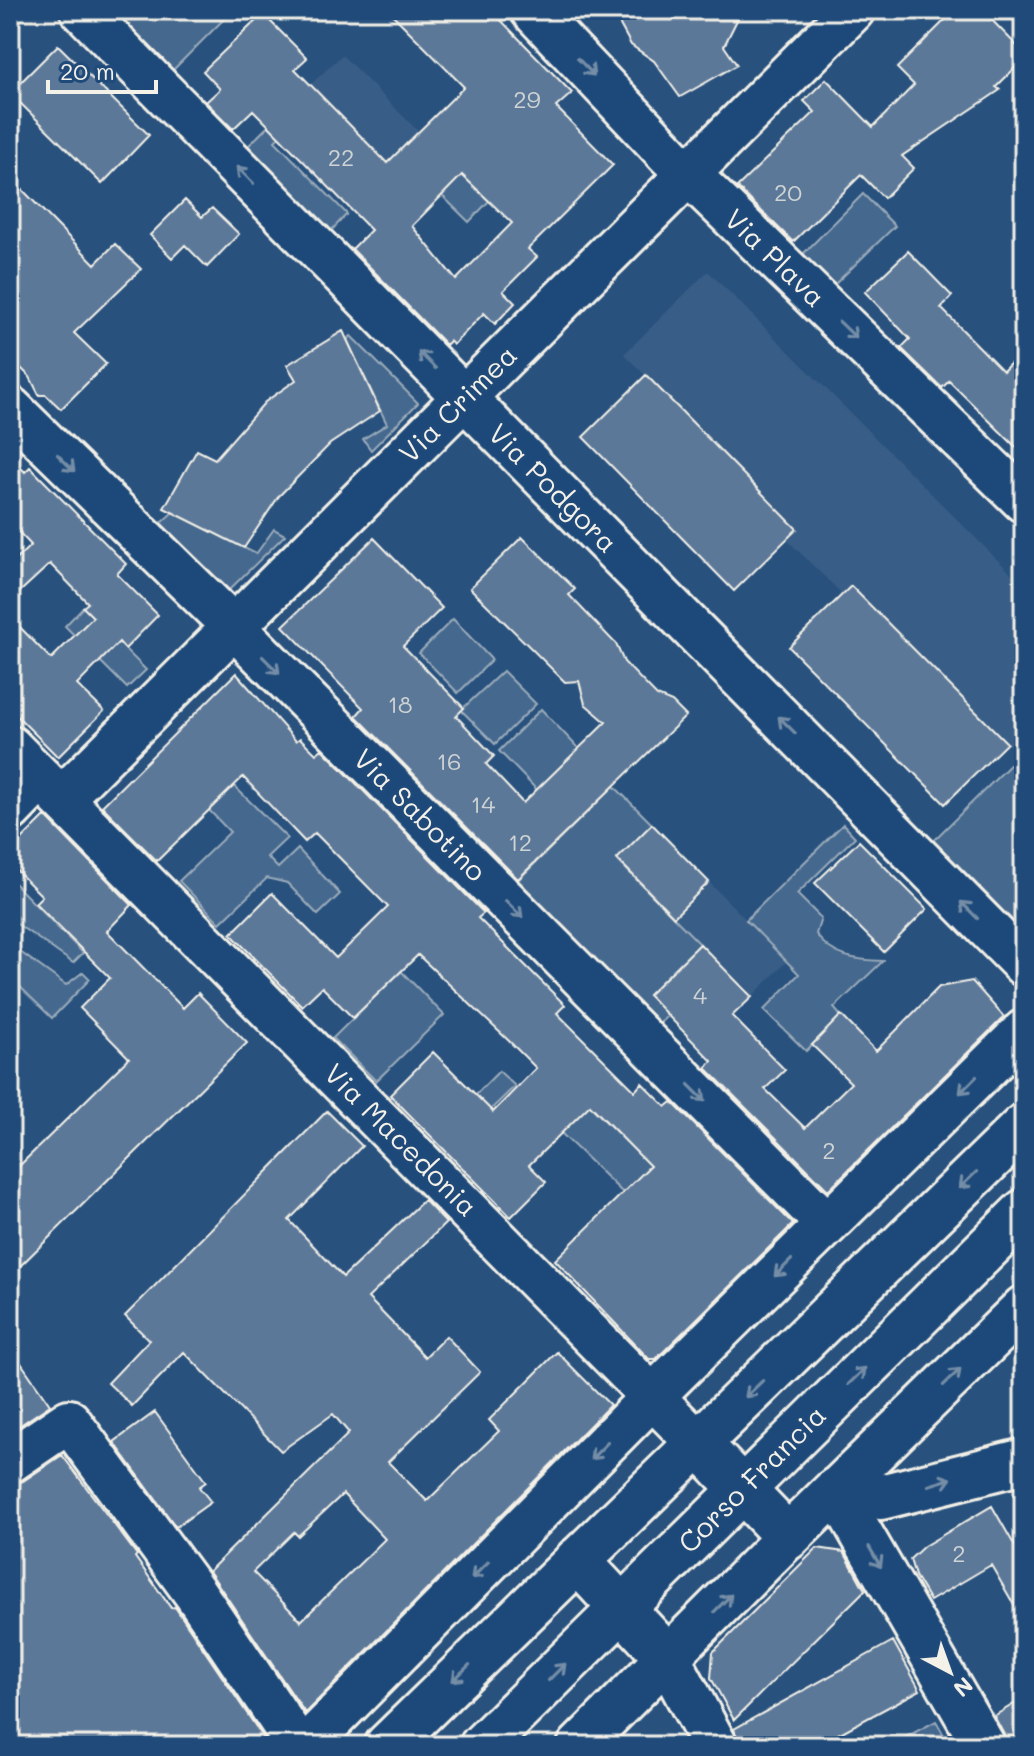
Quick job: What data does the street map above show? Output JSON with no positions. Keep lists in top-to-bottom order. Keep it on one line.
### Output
{"streets":{"main road":["Via Macedonia","Corso Francia"],"street":["Via Plava","Via Crimea","Via Podgora","Via Sabotino"]},"crossings":[["Via Plava","Via Crimea"],["Via Crimea","Via Podgora"],["Via Crimea","Via Sabotino"],["Via Crimea","Via Macedonia"],["Via Macedonia","Corso Francia"]],"one_way":["Via Plava","Via Podgora","Via Sabotino"],"house_numbers":["29","22","20","18","16","14","12","4","2","2"],"scale_bar":"20 m","north":"bottom right"}
